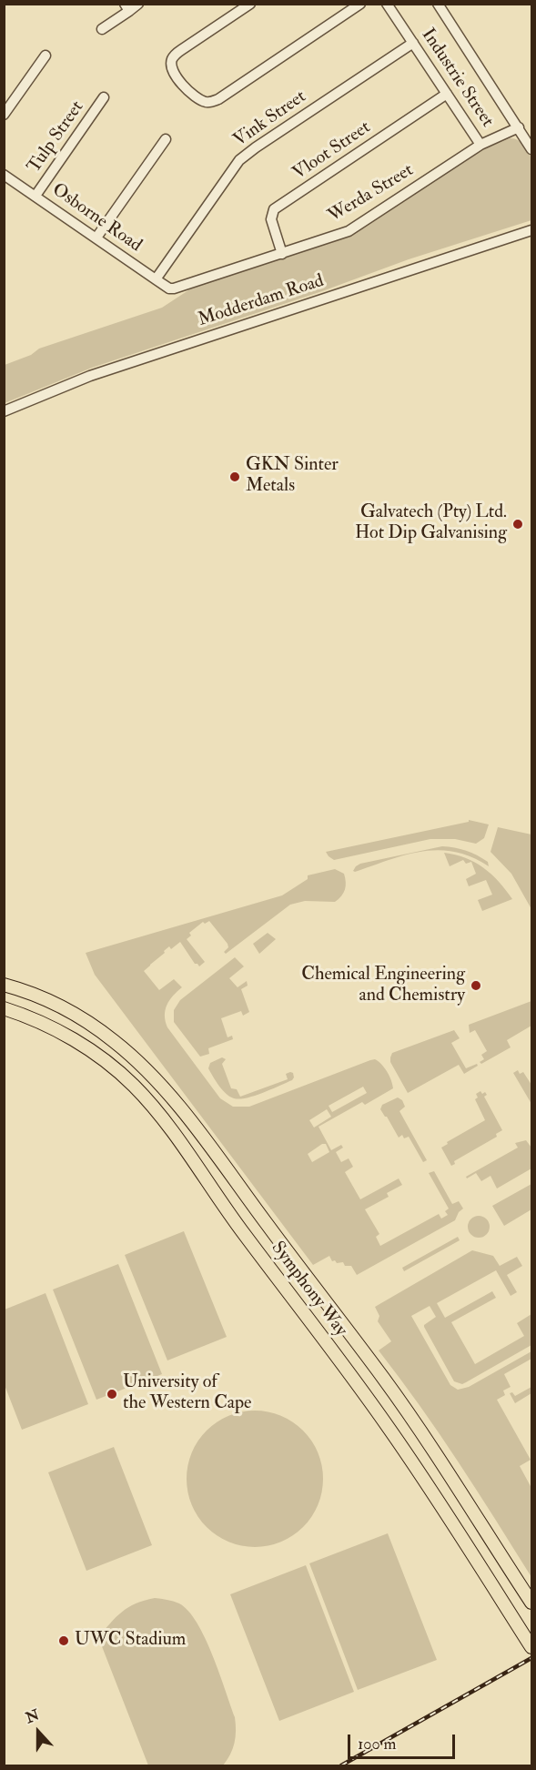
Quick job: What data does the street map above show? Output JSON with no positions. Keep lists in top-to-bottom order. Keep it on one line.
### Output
{"streets":{"main road":["Symphony Way"],"street":["Industrie Street","Vink Street","Tulp Street","Vloot Street","Werda Street","Osborne Road","Modderdam Road"]},"crossings":[["Industrie Street","Vink Street"],["Industrie Street","Vloot Street"],["Industrie Street","Werda Street"],["Vink Street","Osborne Road"],["Tulp Street","Osborne Road"],["Vloot Street","Werda Street"],["Werda Street","Osborne Road"]],"places":["GKN Sinter Metals","Galvatech (Pty) Ltd. Hot Dip Galvanising","Chemical Engineering and Chemistry","University of the Western Cape","UWC Stadium"],"scale_bar":"100 m","north":"top"}
